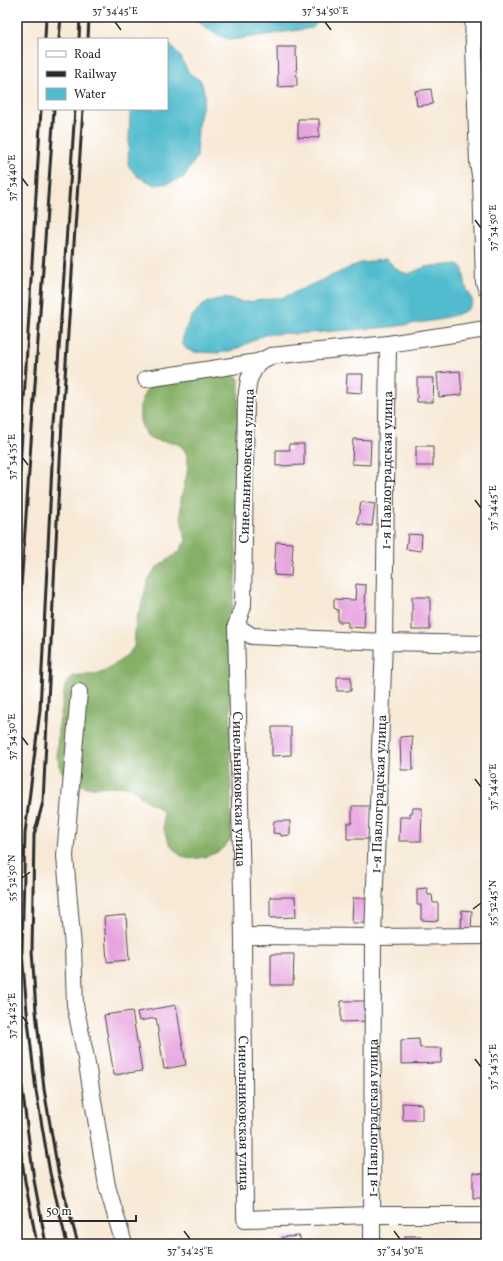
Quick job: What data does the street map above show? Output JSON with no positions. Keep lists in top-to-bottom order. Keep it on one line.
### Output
{"streets":{"street":["Синельниковская улица","1-я Павлоградская улица"]},"crossings":[["Синельниковская улица","1-я Павлоградская улица"]],"legend":["Road","Railway","Water"],"scale_bar":"50 m","coordinates":["37°34'45\"E","37°34'50\"E","37°34'40\"E","37°34'35\"E","37°34'30\"E","55°32'50\"N","55°32'45\"N","37°34'25\"E"]}
